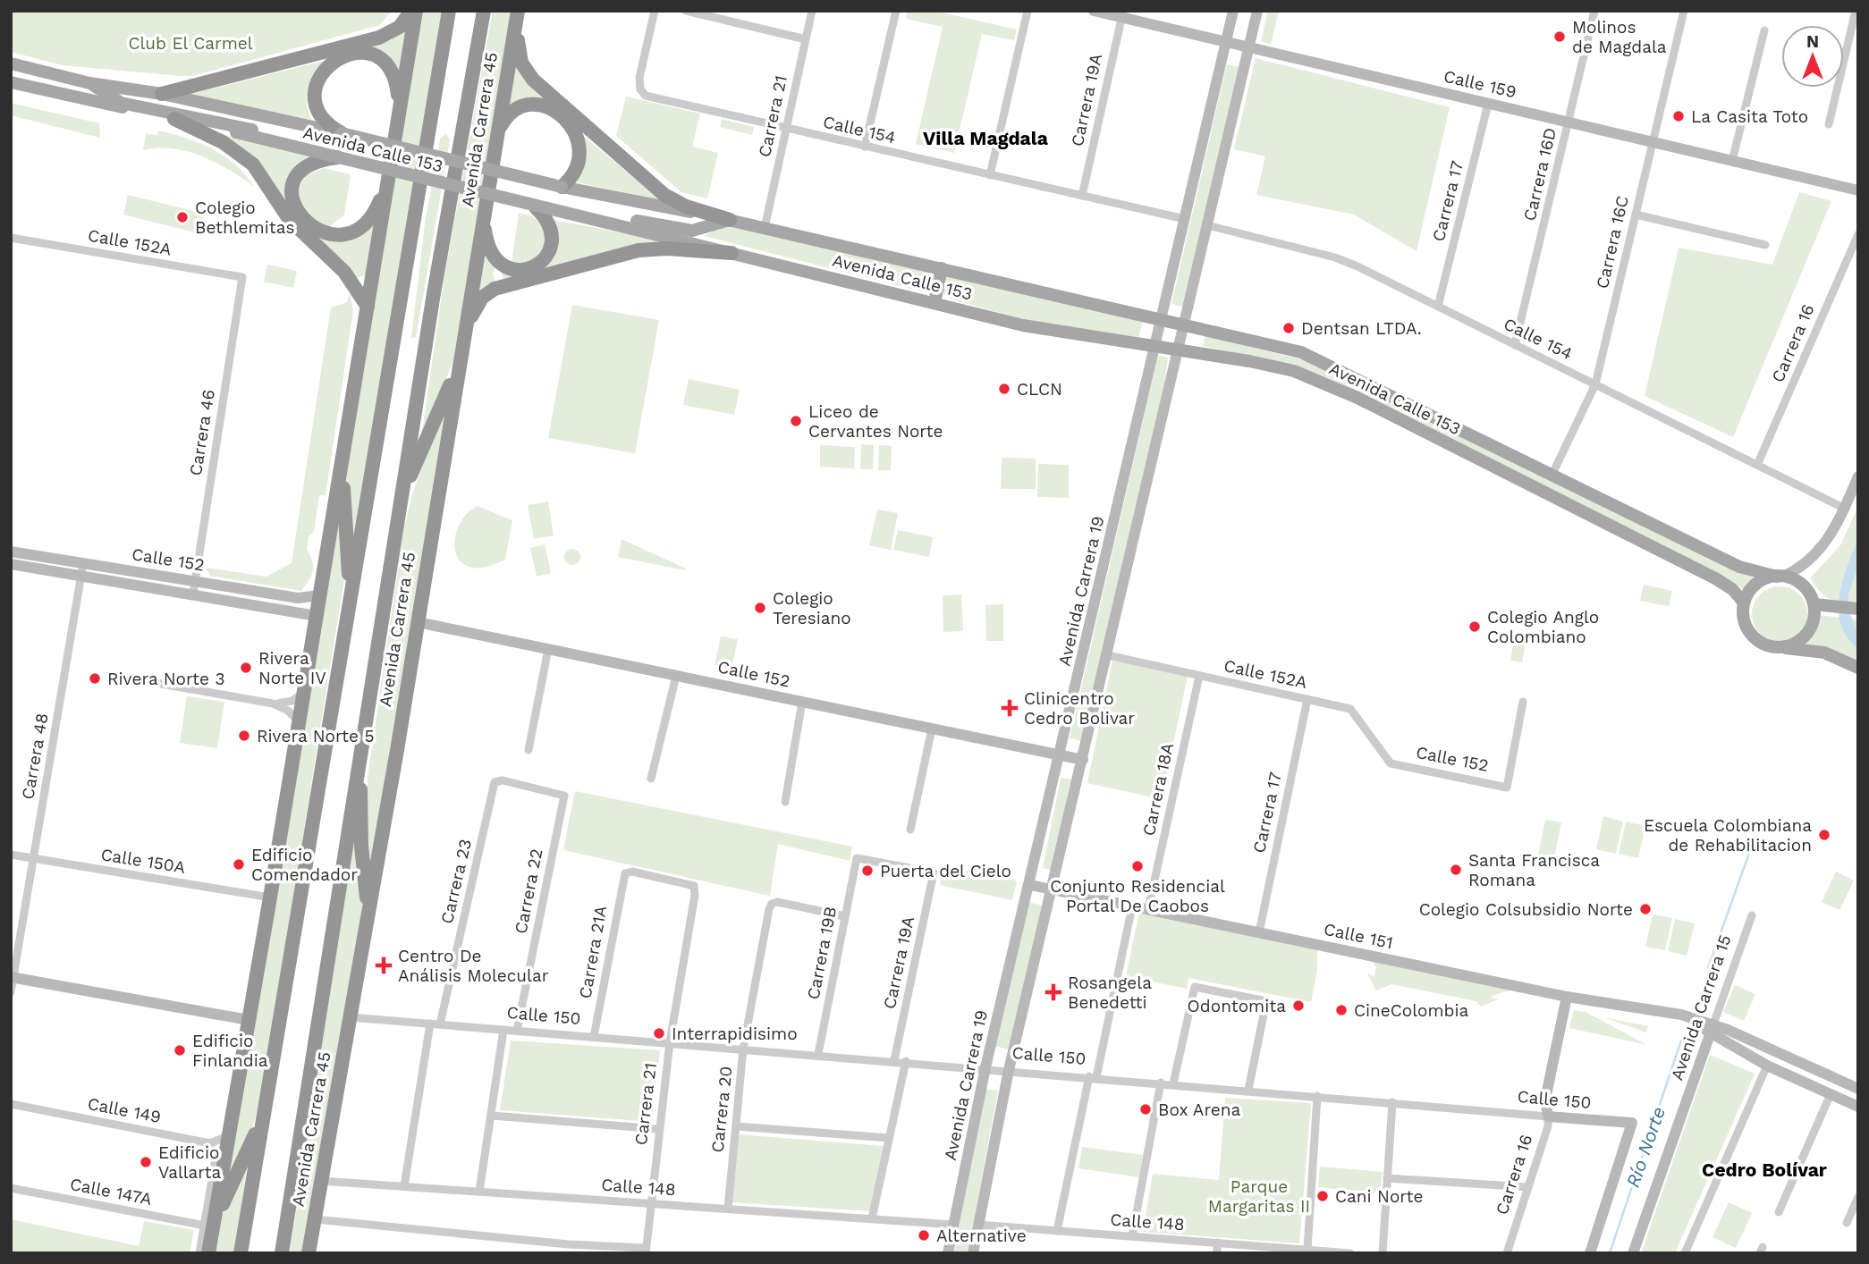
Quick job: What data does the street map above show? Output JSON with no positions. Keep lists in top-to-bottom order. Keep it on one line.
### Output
{"streets":{"highway":["Avenida Carrera 45"],"main road":["Avenida Calle 153"],"street":["Calle 159","Carrera 19A","Carrera 21","Calle 154","Carrera 16D","Carrera 17","Calle 152A","Carrera 16C","Carrera 16","Carrera 46","Calle 152","Avenida Carrera 19","Carrera 48","Carrera 18A","Calle 150A","Carrera 23","Carrera 22","Calle 151","Carrera 21A","Carrera 19B","Avenida Carrera 15","Calle 150","Carrera 20","Calle 149","Calle 148","Calle 147A"]},"crossings":[["Calle 159","Carrera 19A"],["Calle 159","Carrera 16D"],["Calle 159","Carrera 17"],["Calle 159","Carrera 16C"],["Calle 159","Avenida Carrera 19"],["Carrera 19A","Calle 154"],["Carrera 19A","Carrera 19B"],["Carrera 19A","Calle 150"],["Carrera 21","Calle 154"],["Carrera 21","Avenida Calle 153"],["Carrera 21","Carrera 21A"],["Carrera 21","Calle 150"],["Carrera 21","Calle 148"],["Avenida Carrera 45","Calle 152"],["Avenida Carrera 45","Calle 150"],["Avenida Carrera 45","Calle 148"],["Calle 154","Carrera 16D"],["Calle 154","Carrera 17"],["Calle 154","Carrera 16C"],["Calle 154","Carrera 16"],["Calle 154","Avenida Carrera 19"],["Avenida Calle 153","Carrera 16C"],["Avenida Calle 153","Avenida Carrera 19"],["Carrera 17","Calle 152A"],["Carrera 17","Calle 151"],["Calle 152A","Carrera 46"],["Calle 152A","Calle 152"],["Calle 152A","Carrera 18A"],["Carrera 16","Calle 151"],["Carrera 16","Calle 150"],["Carrera 46","Calle 152"],["Calle 152","Avenida Carrera 19"],["Calle 152","Carrera 48"],["Avenida Carrera 19","Calle 151"],["Avenida Carrera 19","Calle 150"],["Avenida Carrera 19","Calle 148"],["Carrera 48","Calle 150A"],["Carrera 18A","Calle 151"],["Carrera 23","Carrera 22"],["Carrera 23","Calle 150"],["Carrera 22","Calle 150"],["Calle 151","Avenida Carrera 15"],["Carrera 21A","Calle 150"],["Carrera 19B","Calle 150"],["Carrera 19B","Carrera 20"],["Calle 150","Carrera 20"],["Carrera 20","Calle 148"]],"districts":["Villa Magdala","Cedro Bolívar"],"water":["Río Norte"],"parks":["Club El Carmel","Parque Margaritas II"],"places":{"other":["Molinos de Magdala","La Casita Toto","Colegio Bethlemitas","Dentsan LTDA.","CLCN","Liceo de Cervantes Norte","Colegio Teresiano","Colegio Anglo Colombiano","Rivera Norte IV","Rivera Norte 3","Rivera Norte 5","Escuela Colombiana de Rehabilitacion","Edificio Comendador","Conjunto Residencial Portal De Caobos","Santa Francisca Romana","Puerta del Cielo","Colegio Colsubsidio Norte","Odontomita","CineColombia","Interrapidisimo","Edificio Finlandia","Box Arena","Edificio Vallarta","Cani Norte","Alternative"],"health":["Clinicentro Cedro Bolivar","Centro De Análisis Molecular","Rosangela Benedetti"]},"north":"top"}
